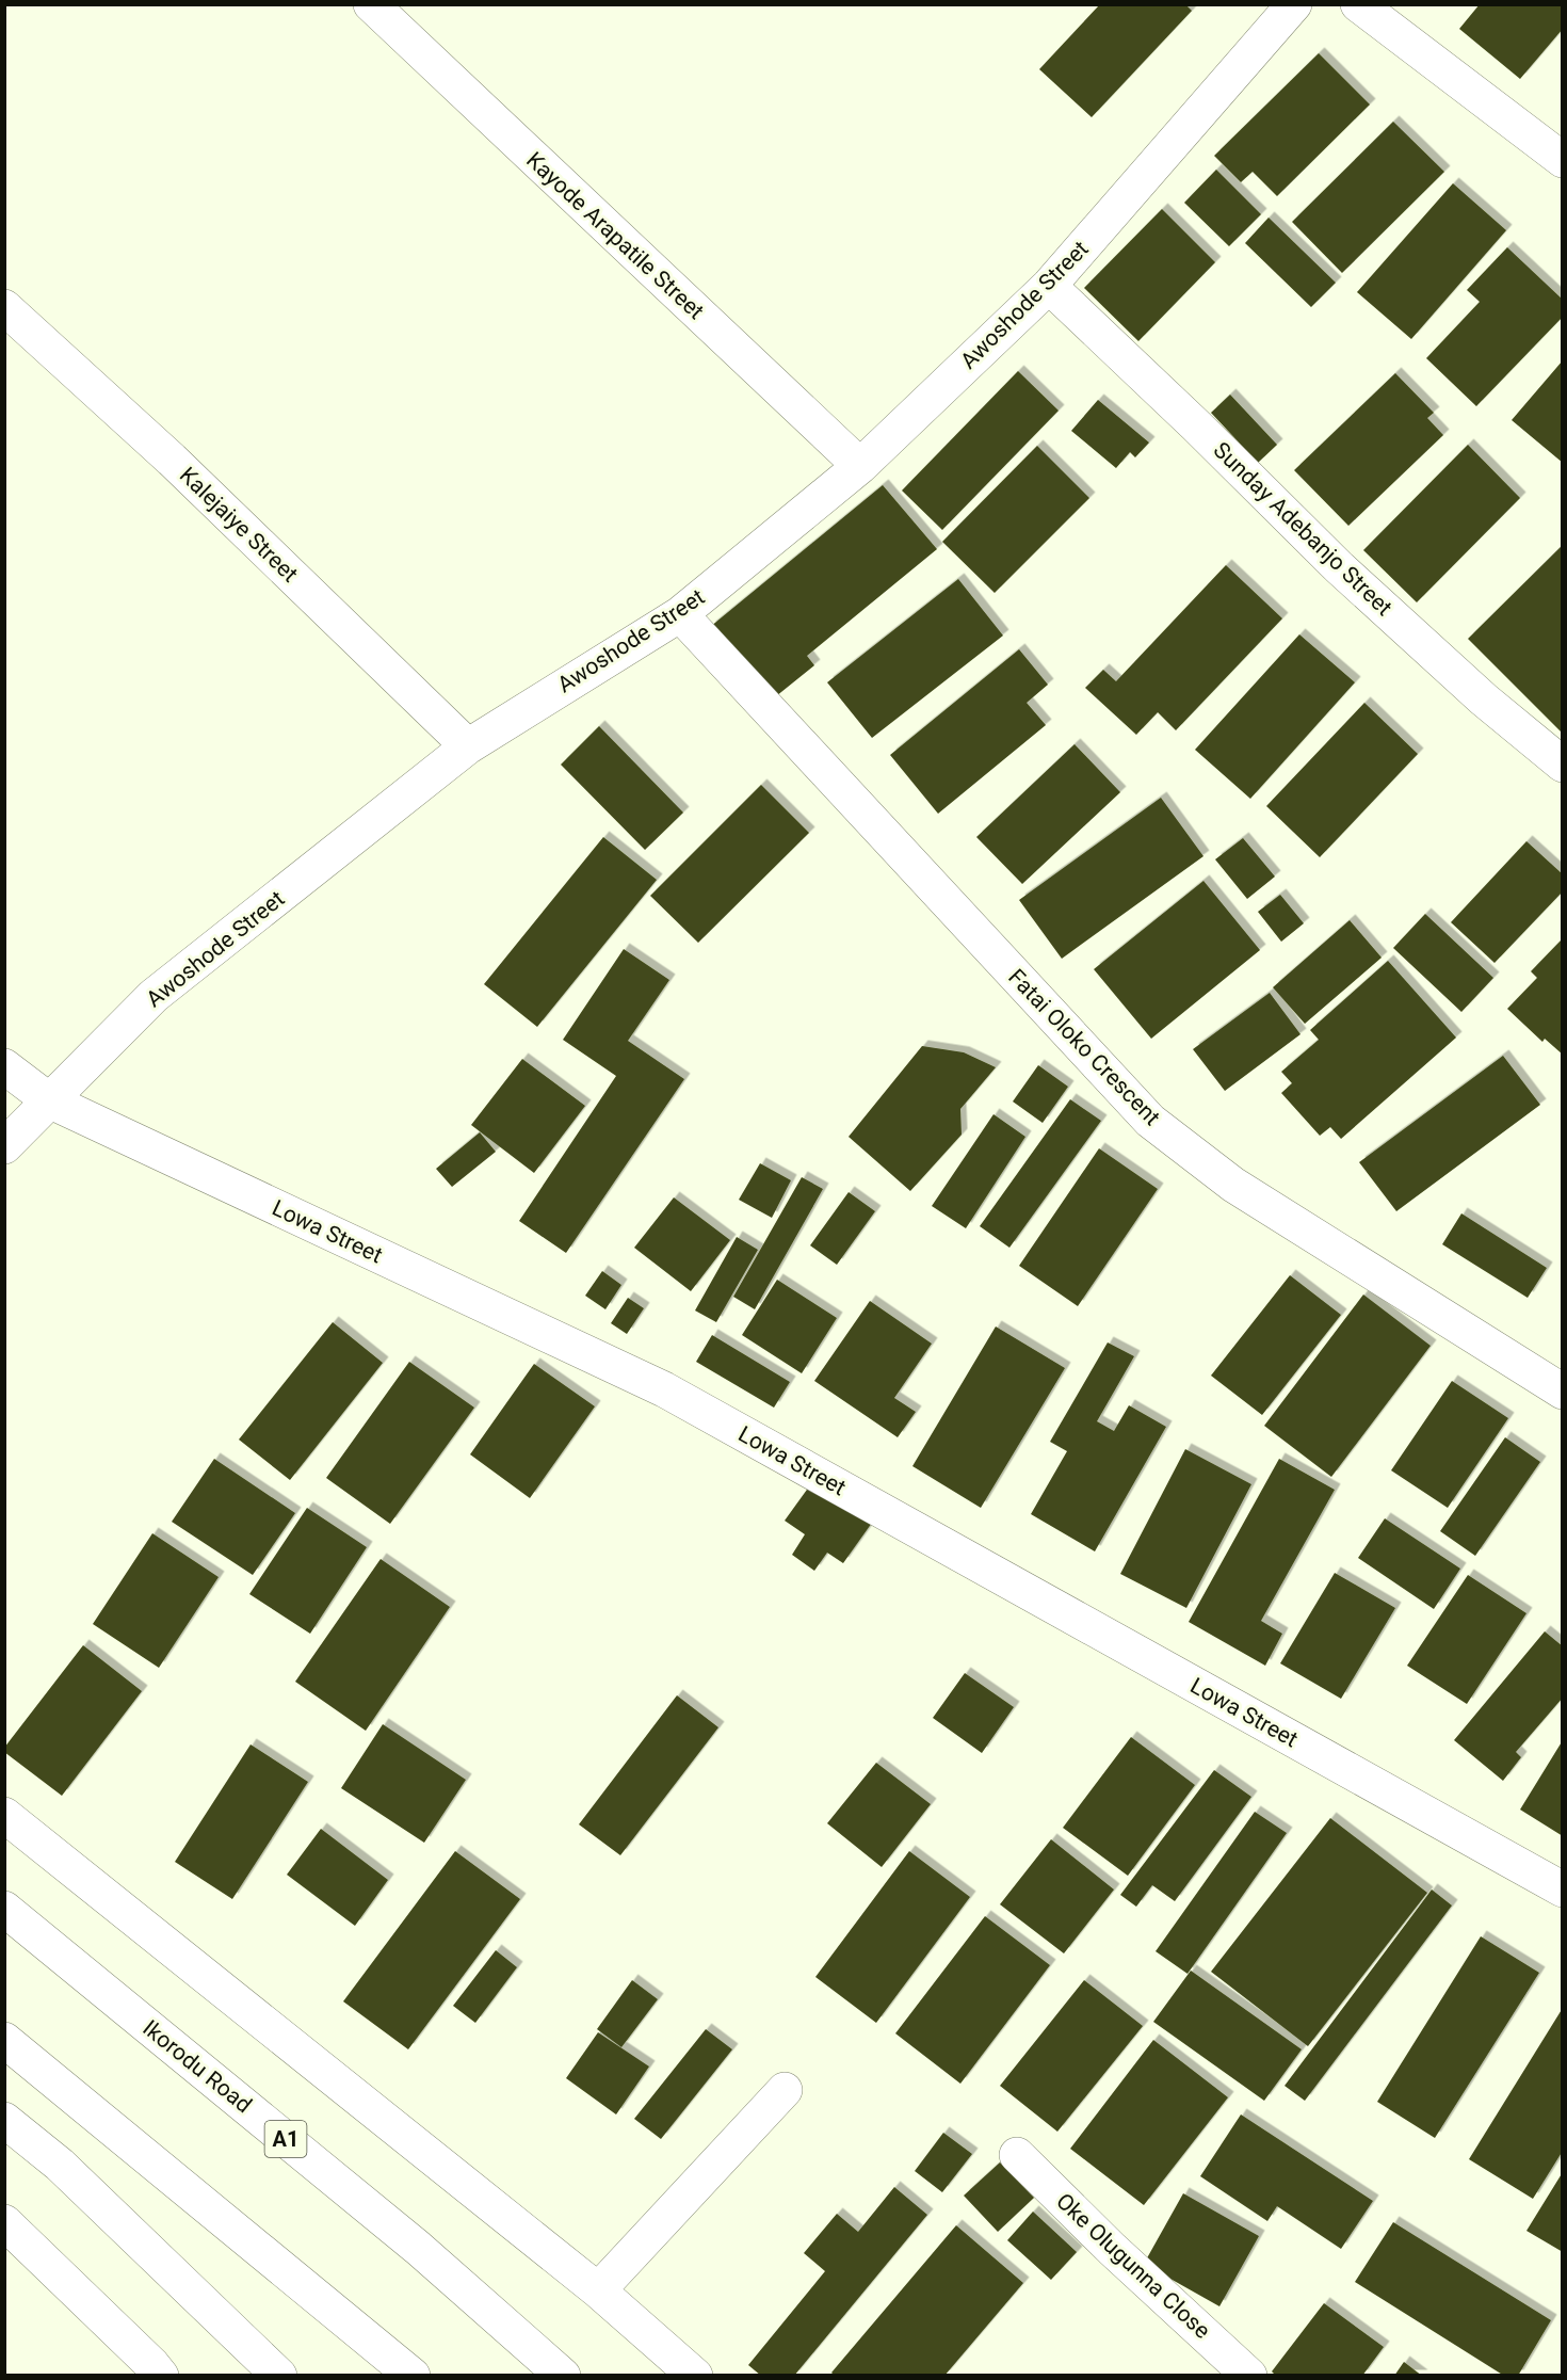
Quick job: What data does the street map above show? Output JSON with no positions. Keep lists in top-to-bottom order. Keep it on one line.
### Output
{"streets":{"main road":["Kayode Arapatile Street","Awoshode Street","Kalejaiye Street","Sunday Adebanjo Street","Fatai Oloko Crescent","Lowa Street","Ikorodu Road","A1","Oke Olugunna Close"]},"crossings":[["Kayode Arapatile Street","Awoshode Street"],["Awoshode Street","Kalejaiye Street"],["Awoshode Street","Sunday Adebanjo Street"],["Awoshode Street","Fatai Oloko Crescent"],["Awoshode Street","Lowa Street"]]}
